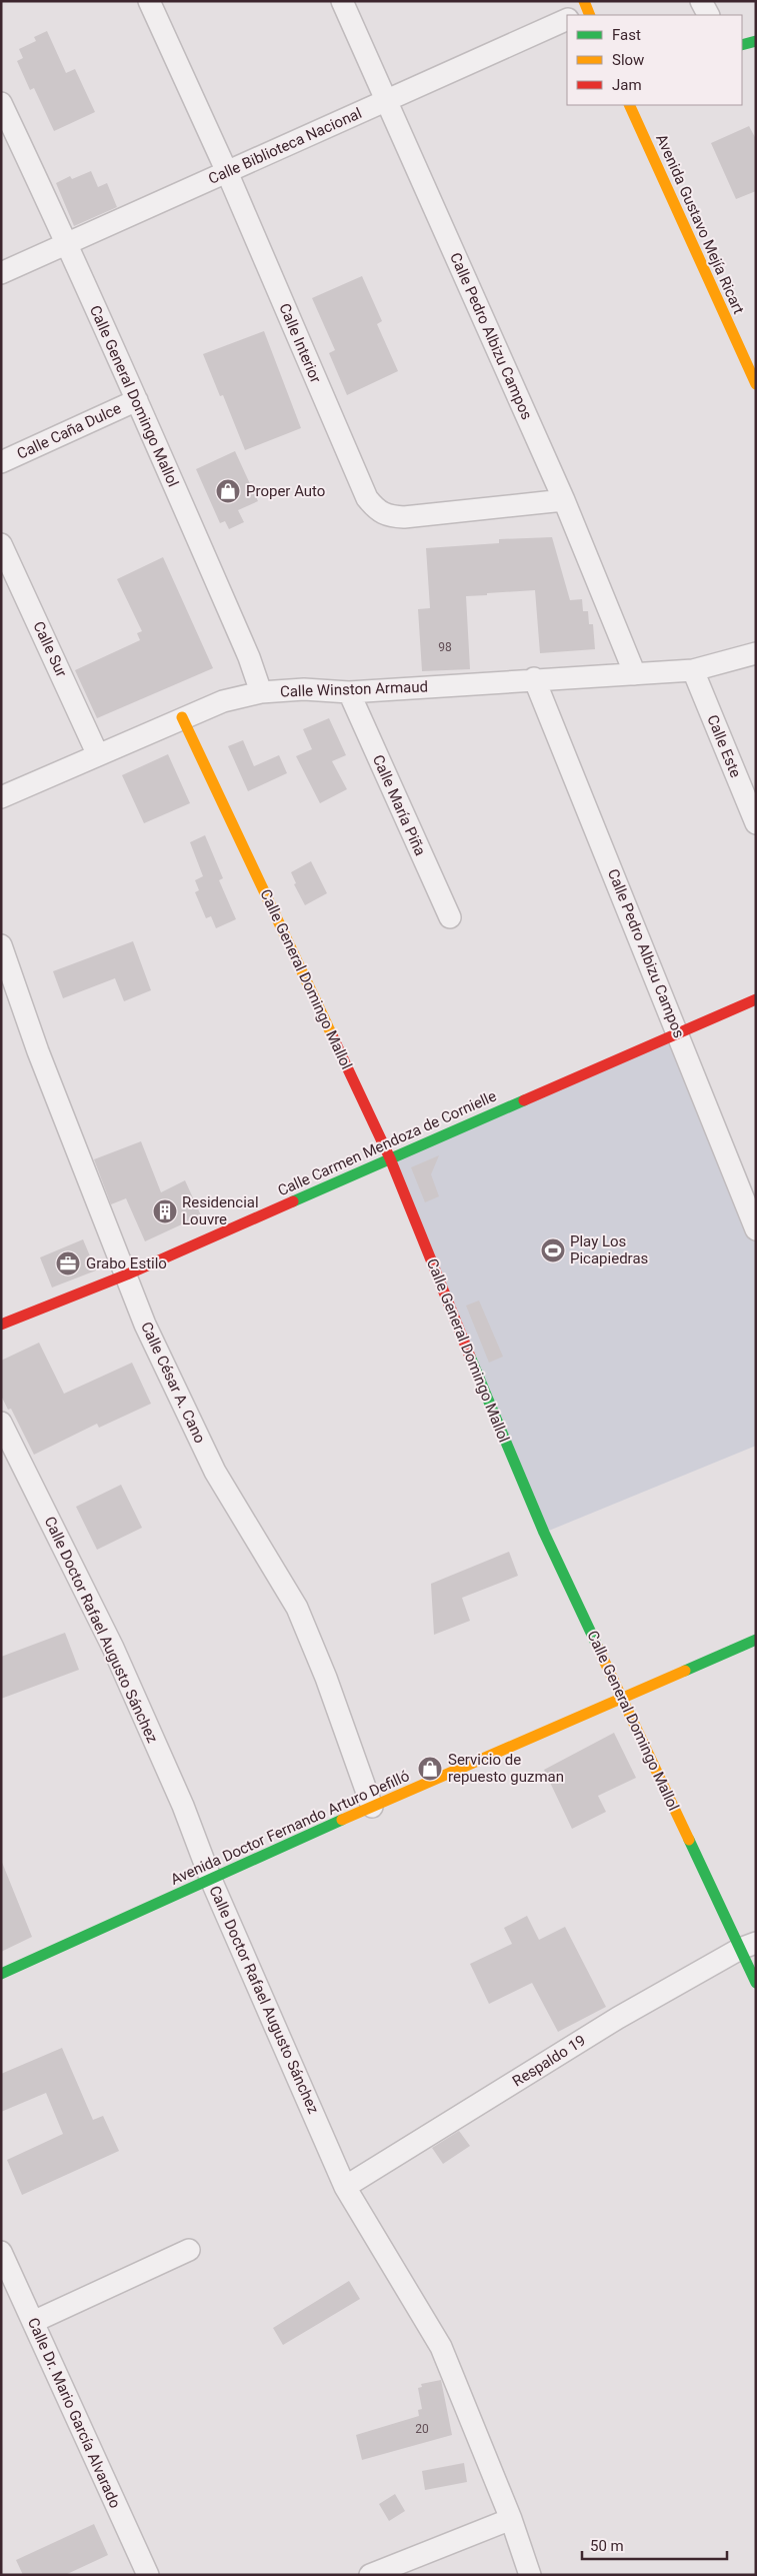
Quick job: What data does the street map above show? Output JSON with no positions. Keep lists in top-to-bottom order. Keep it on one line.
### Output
{"streets":{"street":["Calle Biblioteca Nacional","Avenida Gustavo Mejía Ricart","Calle Pedro Albizu Campos","Calle Interior","Calle General Domingo Mallol","Calle Caña Dulce","Calle Sur","Calle Winston Armaud","Calle Este","Calle María Piña","Calle Carmen Mendoza de Cornielle","Calle César A. Cano","Calle Doctor Rafael Augusto Sánchez","Avenida Doctor Fernando Arturo Defilló","Respaldo 19","Calle Dr. Mario García Alvarado"]},"crossings":[["Calle Biblioteca Nacional","Calle Pedro Albizu Campos"],["Calle Biblioteca Nacional","Calle Interior"],["Calle Biblioteca Nacional","Calle General Domingo Mallol"],["Calle Pedro Albizu Campos","Calle Interior"],["Calle Pedro Albizu Campos","Calle Winston Armaud"],["Calle Pedro Albizu Campos","Calle Carmen Mendoza de Cornielle"],["Calle General Domingo Mallol","Calle Caña Dulce"],["Calle General Domingo Mallol","Calle Winston Armaud"],["Calle General Domingo Mallol","Calle Carmen Mendoza de Cornielle"],["Calle General Domingo Mallol","Avenida Doctor Fernando Arturo Defilló"],["Calle General Domingo Mallol","Respaldo 19"],["Calle Sur","Calle Winston Armaud"],["Calle Winston Armaud","Calle Este"],["Calle Winston Armaud","Calle María Piña"],["Calle Carmen Mendoza de Cornielle","Calle César A. Cano"],["Calle César A. Cano","Avenida Doctor Fernando Arturo Defilló"],["Calle Doctor Rafael Augusto Sánchez","Avenida Doctor Fernando Arturo Defilló"],["Calle Doctor Rafael Augusto Sánchez","Respaldo 19"]],"places":{"shop":["Proper Auto","Servicio de repuesto guzman"],"building":["Residencial Louvre"],"sports":["Play Los Picapiedras"],"office":["Grabo Estilo"]},"house_numbers":["98","20"],"legend":["Fast","Slow","Jam"],"scale_bar":"50 m"}
